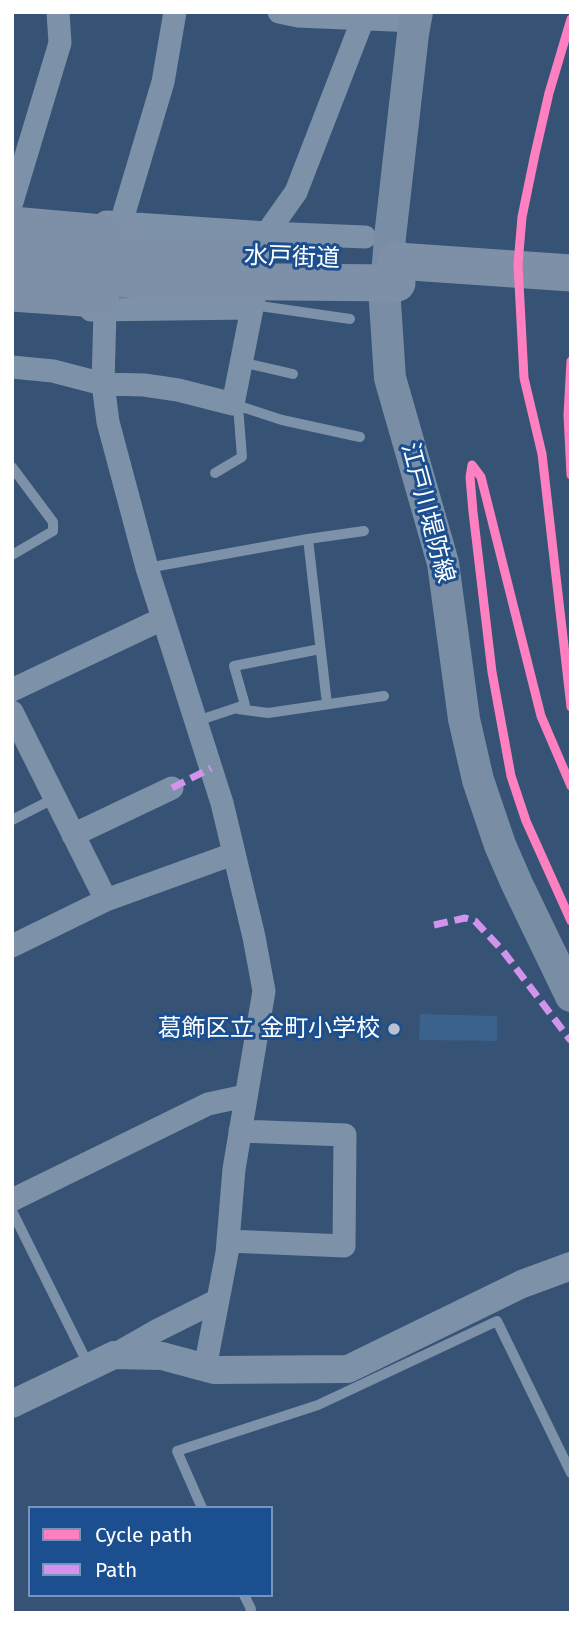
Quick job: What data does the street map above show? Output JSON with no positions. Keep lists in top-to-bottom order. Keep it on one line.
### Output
{"streets":{"highway":["水戸街道"],"main road":["江戸川堤防線"]},"places":["葛飾区立 金町小学校"],"legend":["Cycle path","Path"]}
